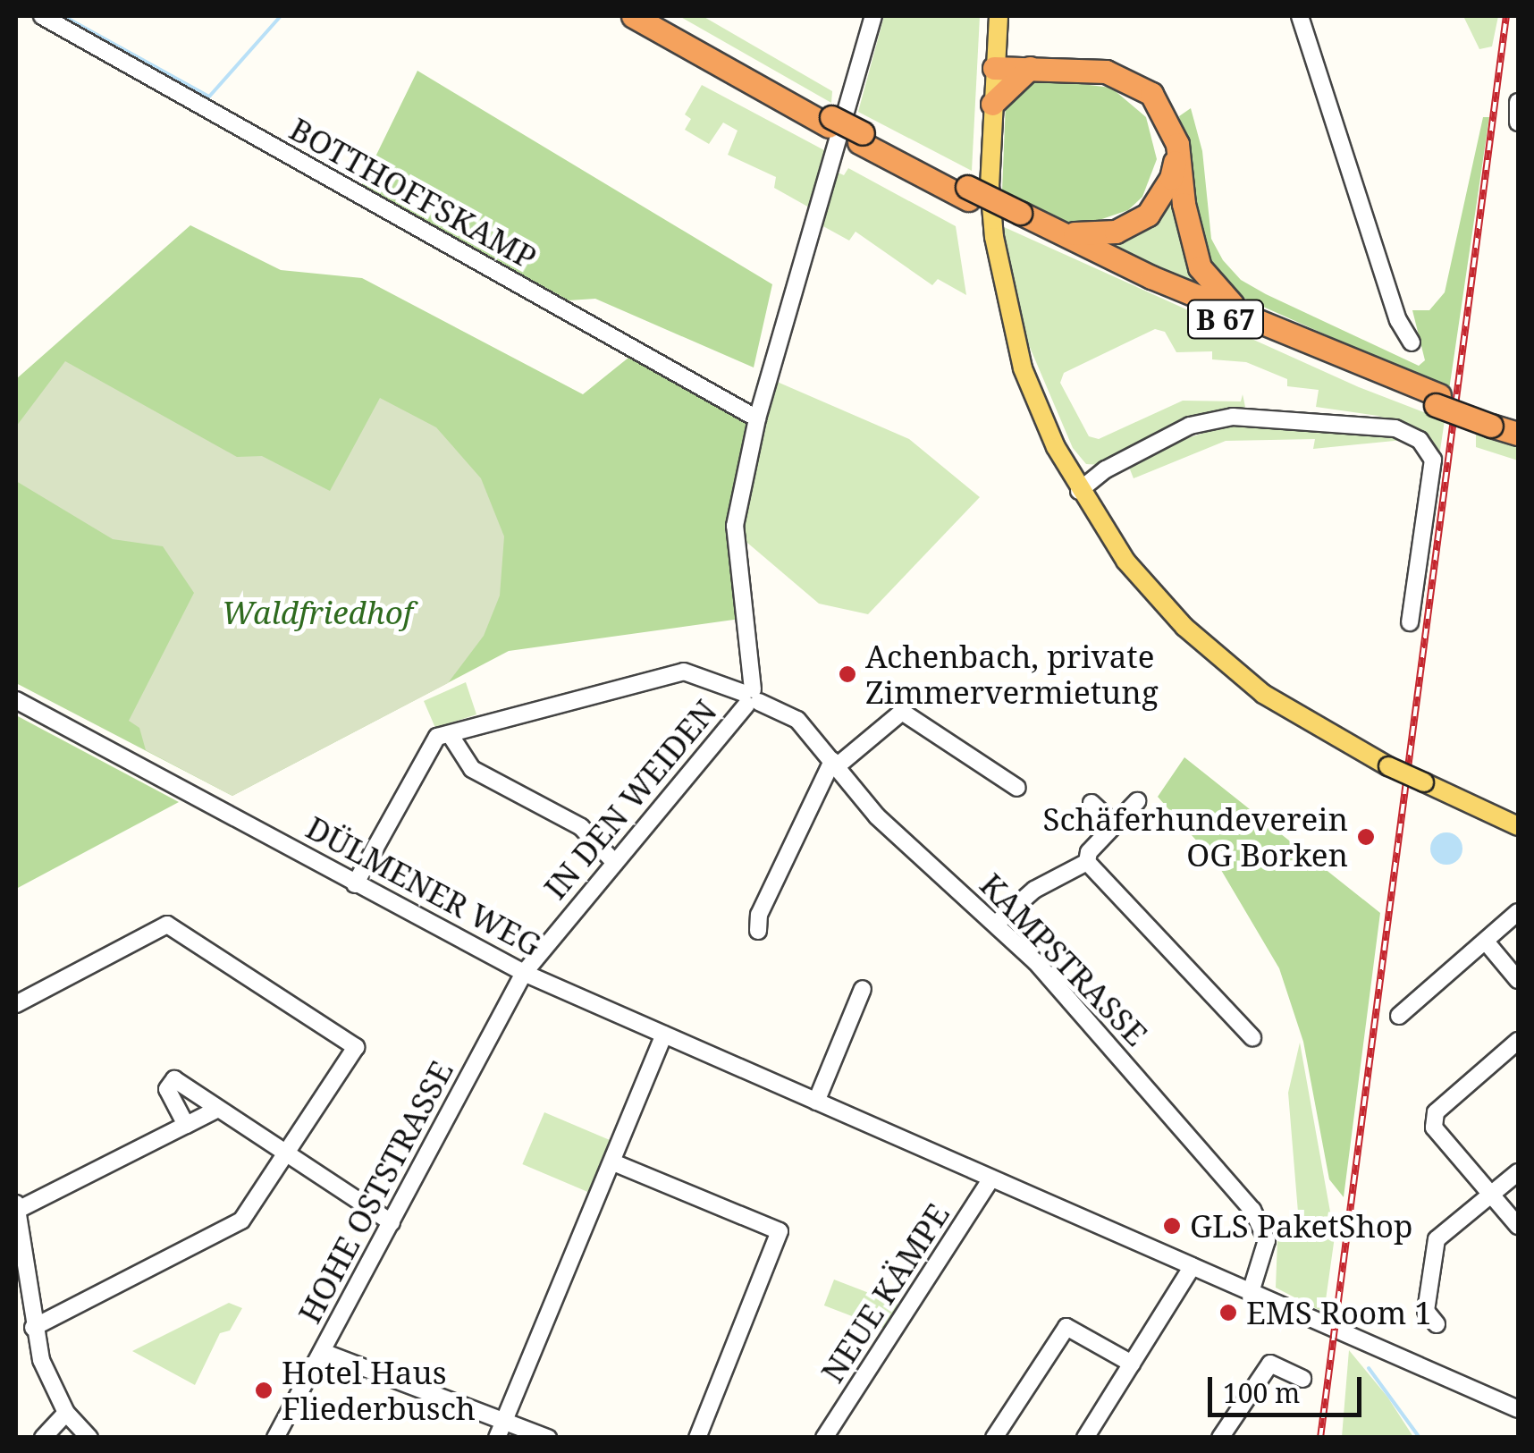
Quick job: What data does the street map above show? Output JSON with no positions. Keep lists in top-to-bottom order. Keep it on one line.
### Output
{"streets":{"highway":["B 67"],"street":["BOTTHOFFSKAMP","IN DEN WEIDEN","DÜLMENER WEG","KAMPSTRASSE","HOHE OSTSTRASSE","NEUE KÄMPE"]},"crossings":[["IN DEN WEIDEN","DÜLMENER WEG"],["IN DEN WEIDEN","KAMPSTRASSE"],["IN DEN WEIDEN","HOHE OSTSTRASSE"],["DÜLMENER WEG","KAMPSTRASSE"],["DÜLMENER WEG","HOHE OSTSTRASSE"],["DÜLMENER WEG","NEUE KÄMPE"]],"parks":["Waldfriedhof"],"places":["Achenbach, private Zimmervermietung","Schäferhundeverein OG Borken","GLS PaketShop","EMS Room 1","Hotel Haus Fliederbusch"],"scale_bar":"100 m"}
